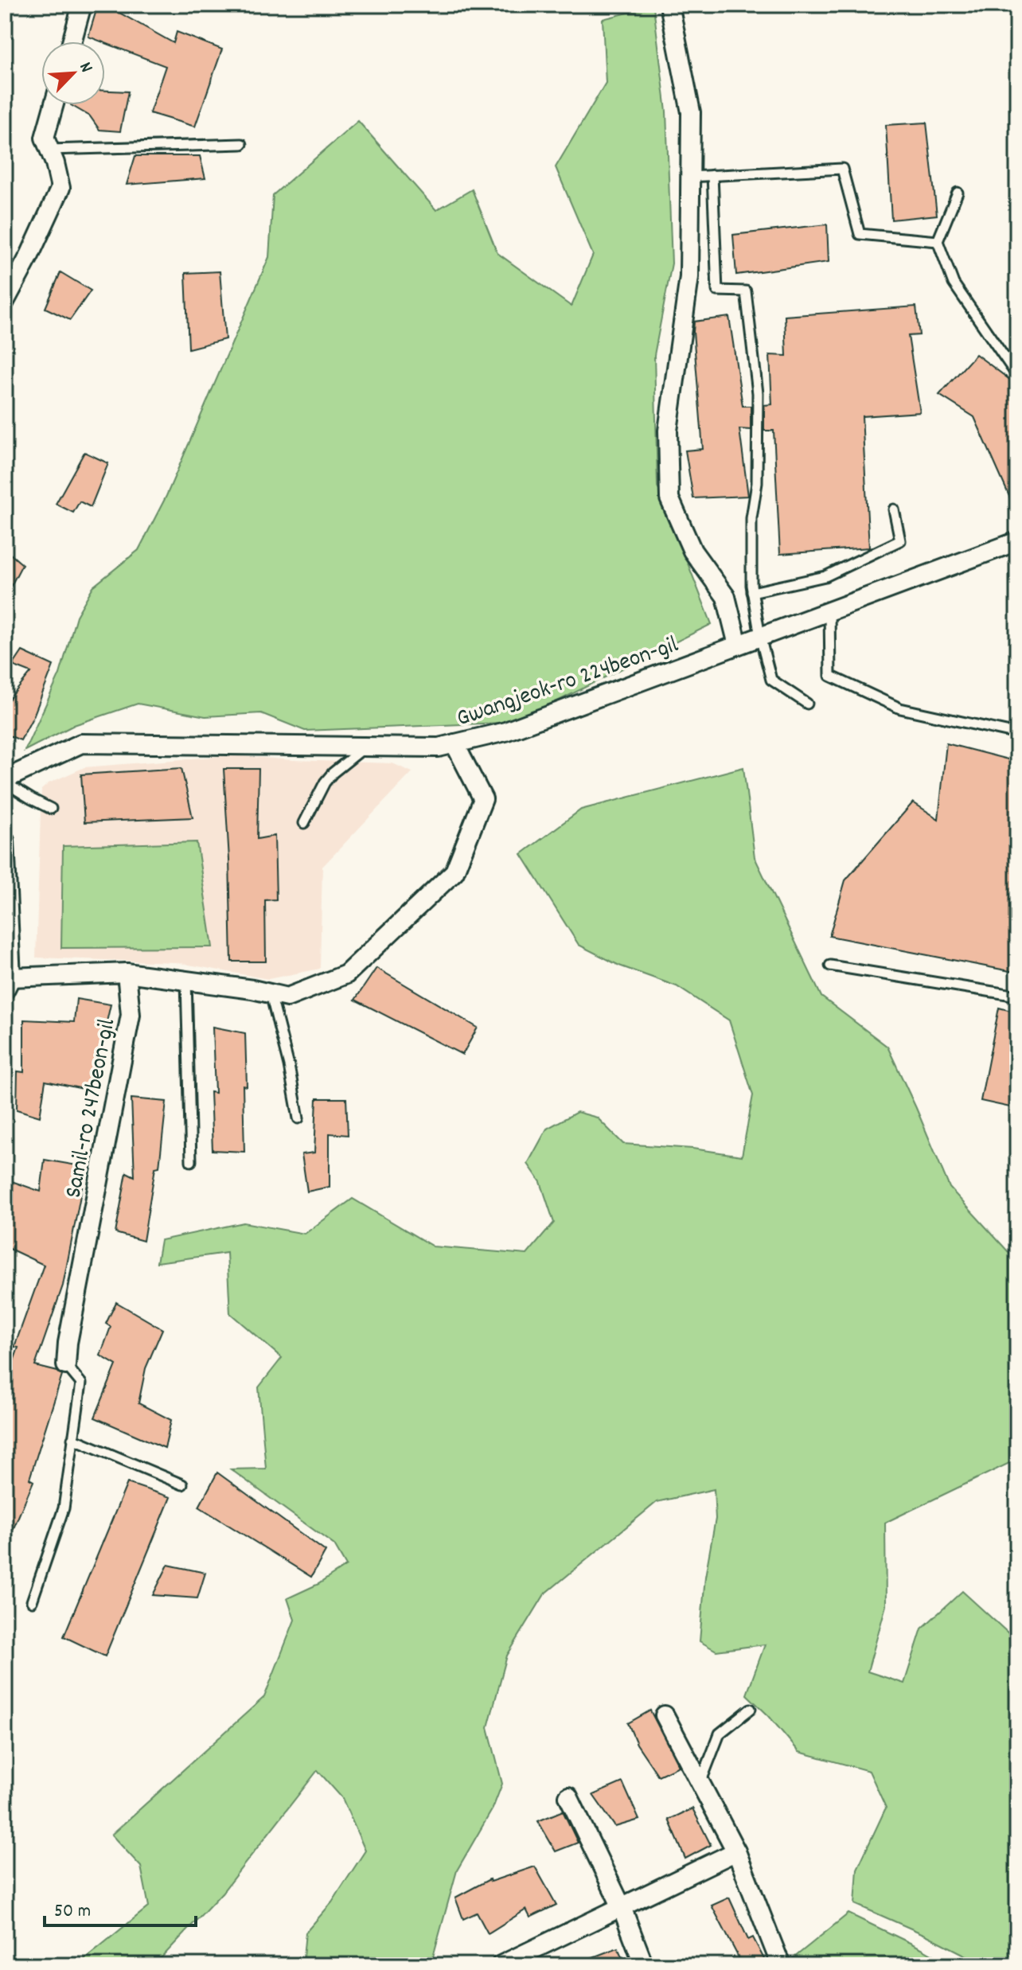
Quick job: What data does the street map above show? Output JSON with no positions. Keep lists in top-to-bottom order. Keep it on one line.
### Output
{"streets":{"street":["Gwangjeok-ro 224beon-gil","Samil-ro 247beon-gil"]},"scale_bar":"50 m","north":"top right"}
